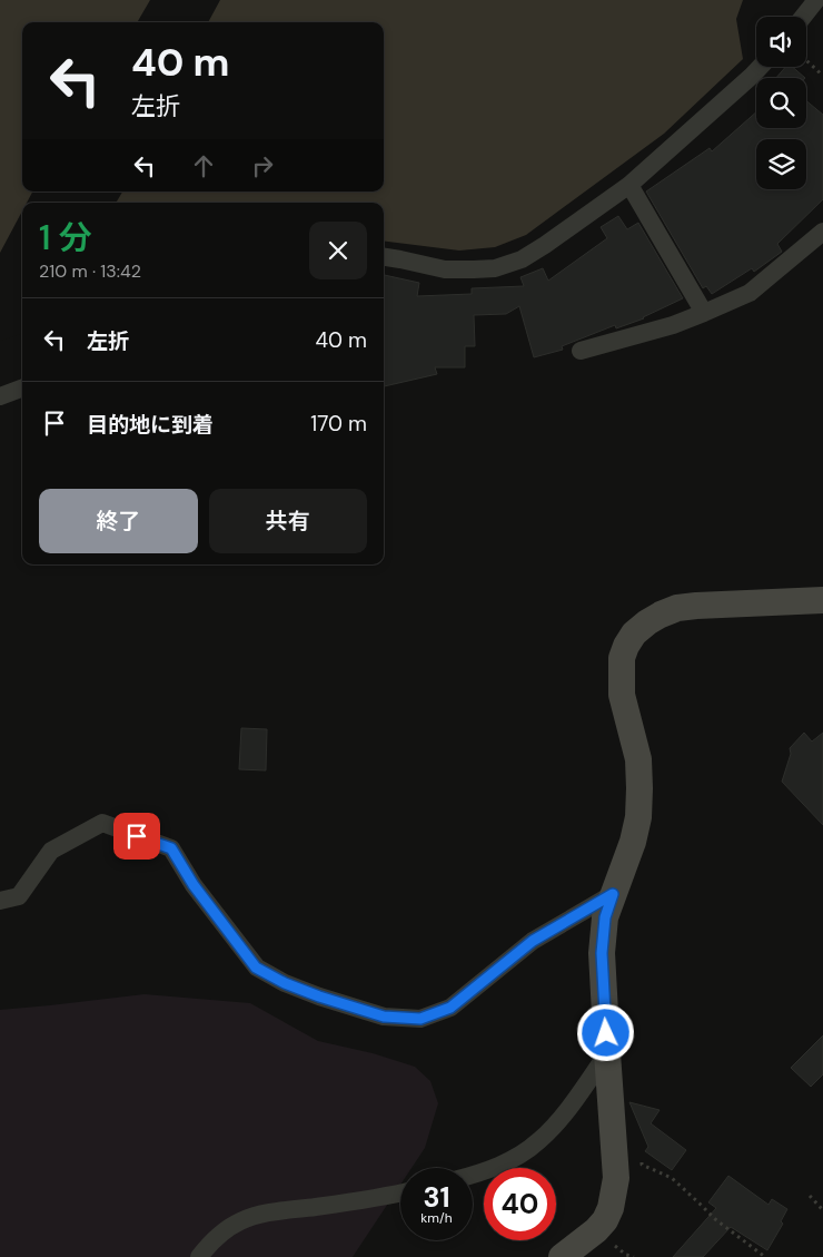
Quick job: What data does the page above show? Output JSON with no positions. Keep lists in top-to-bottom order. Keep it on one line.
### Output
{"page":{"turn":["40 m","左折"],"heading":["1 分","210 m · 13:42"],"list":[{"name":"左折","value":"40 m"},{"name":"目的地に到着","value":"170 m"}],"buttons":["終了","共有"],"speed":"31 km/h","limit":"40"}}
